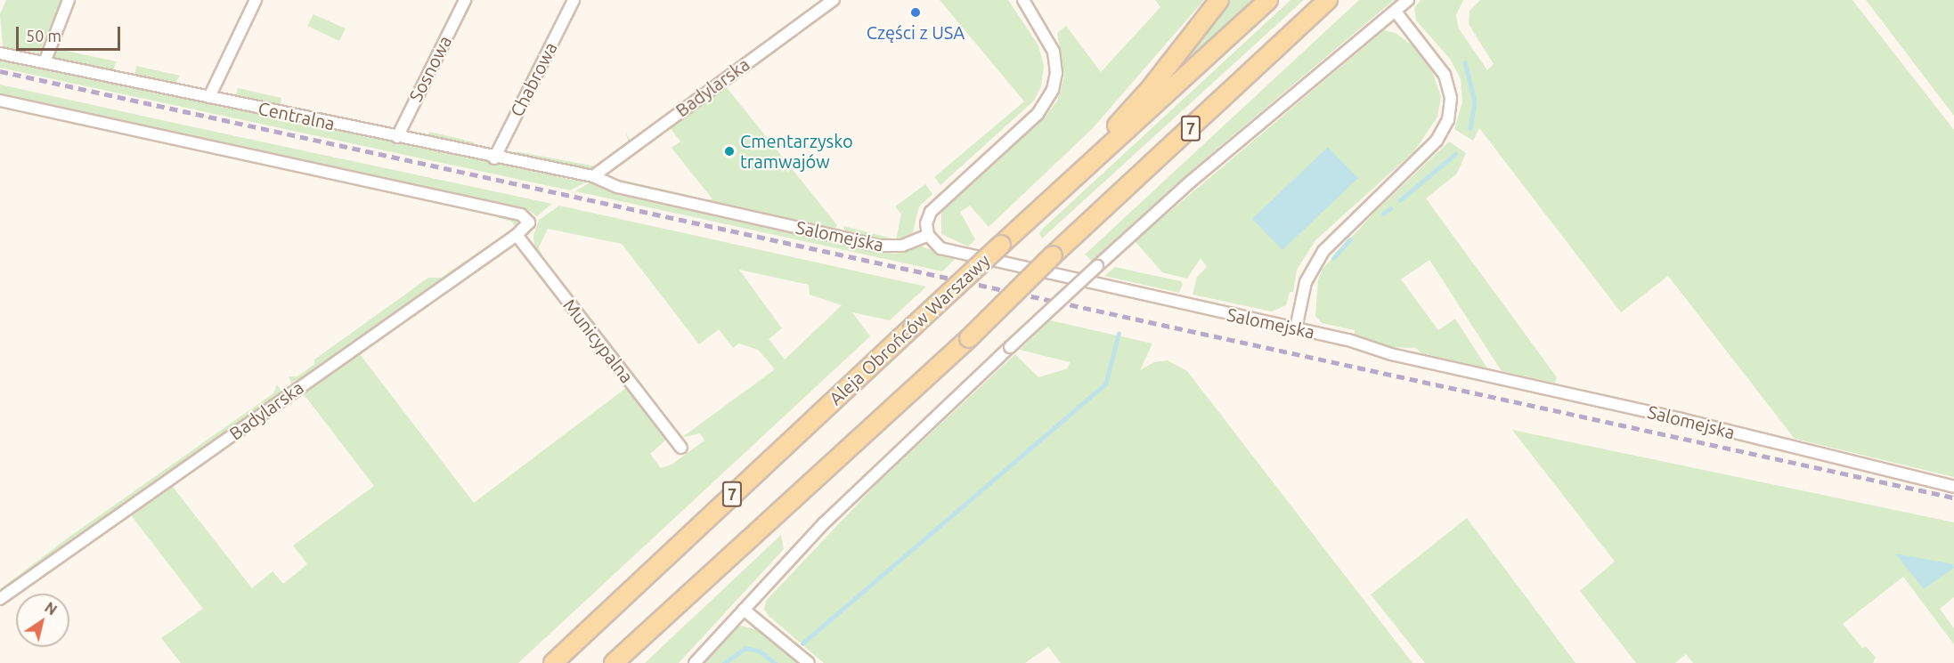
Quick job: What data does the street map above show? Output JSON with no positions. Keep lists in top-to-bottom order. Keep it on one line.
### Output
{"streets":{"main road":["7","Aleja Obrońców Warszawy"],"street":["Sosnowa","Chabrowa","Badylarska","Centralna","Salomejska","Municypalna"]},"crossings":[["Sosnowa","Centralna"],["Chabrowa","Centralna"],["Badylarska","Centralna"],["Badylarska","Salomejska"],["Badylarska","Municypalna"],["Centralna","Salomejska"]],"places":["Części z USA","Cmentarzysko tramwajów"],"scale_bar":"50 m","north":"top right"}
